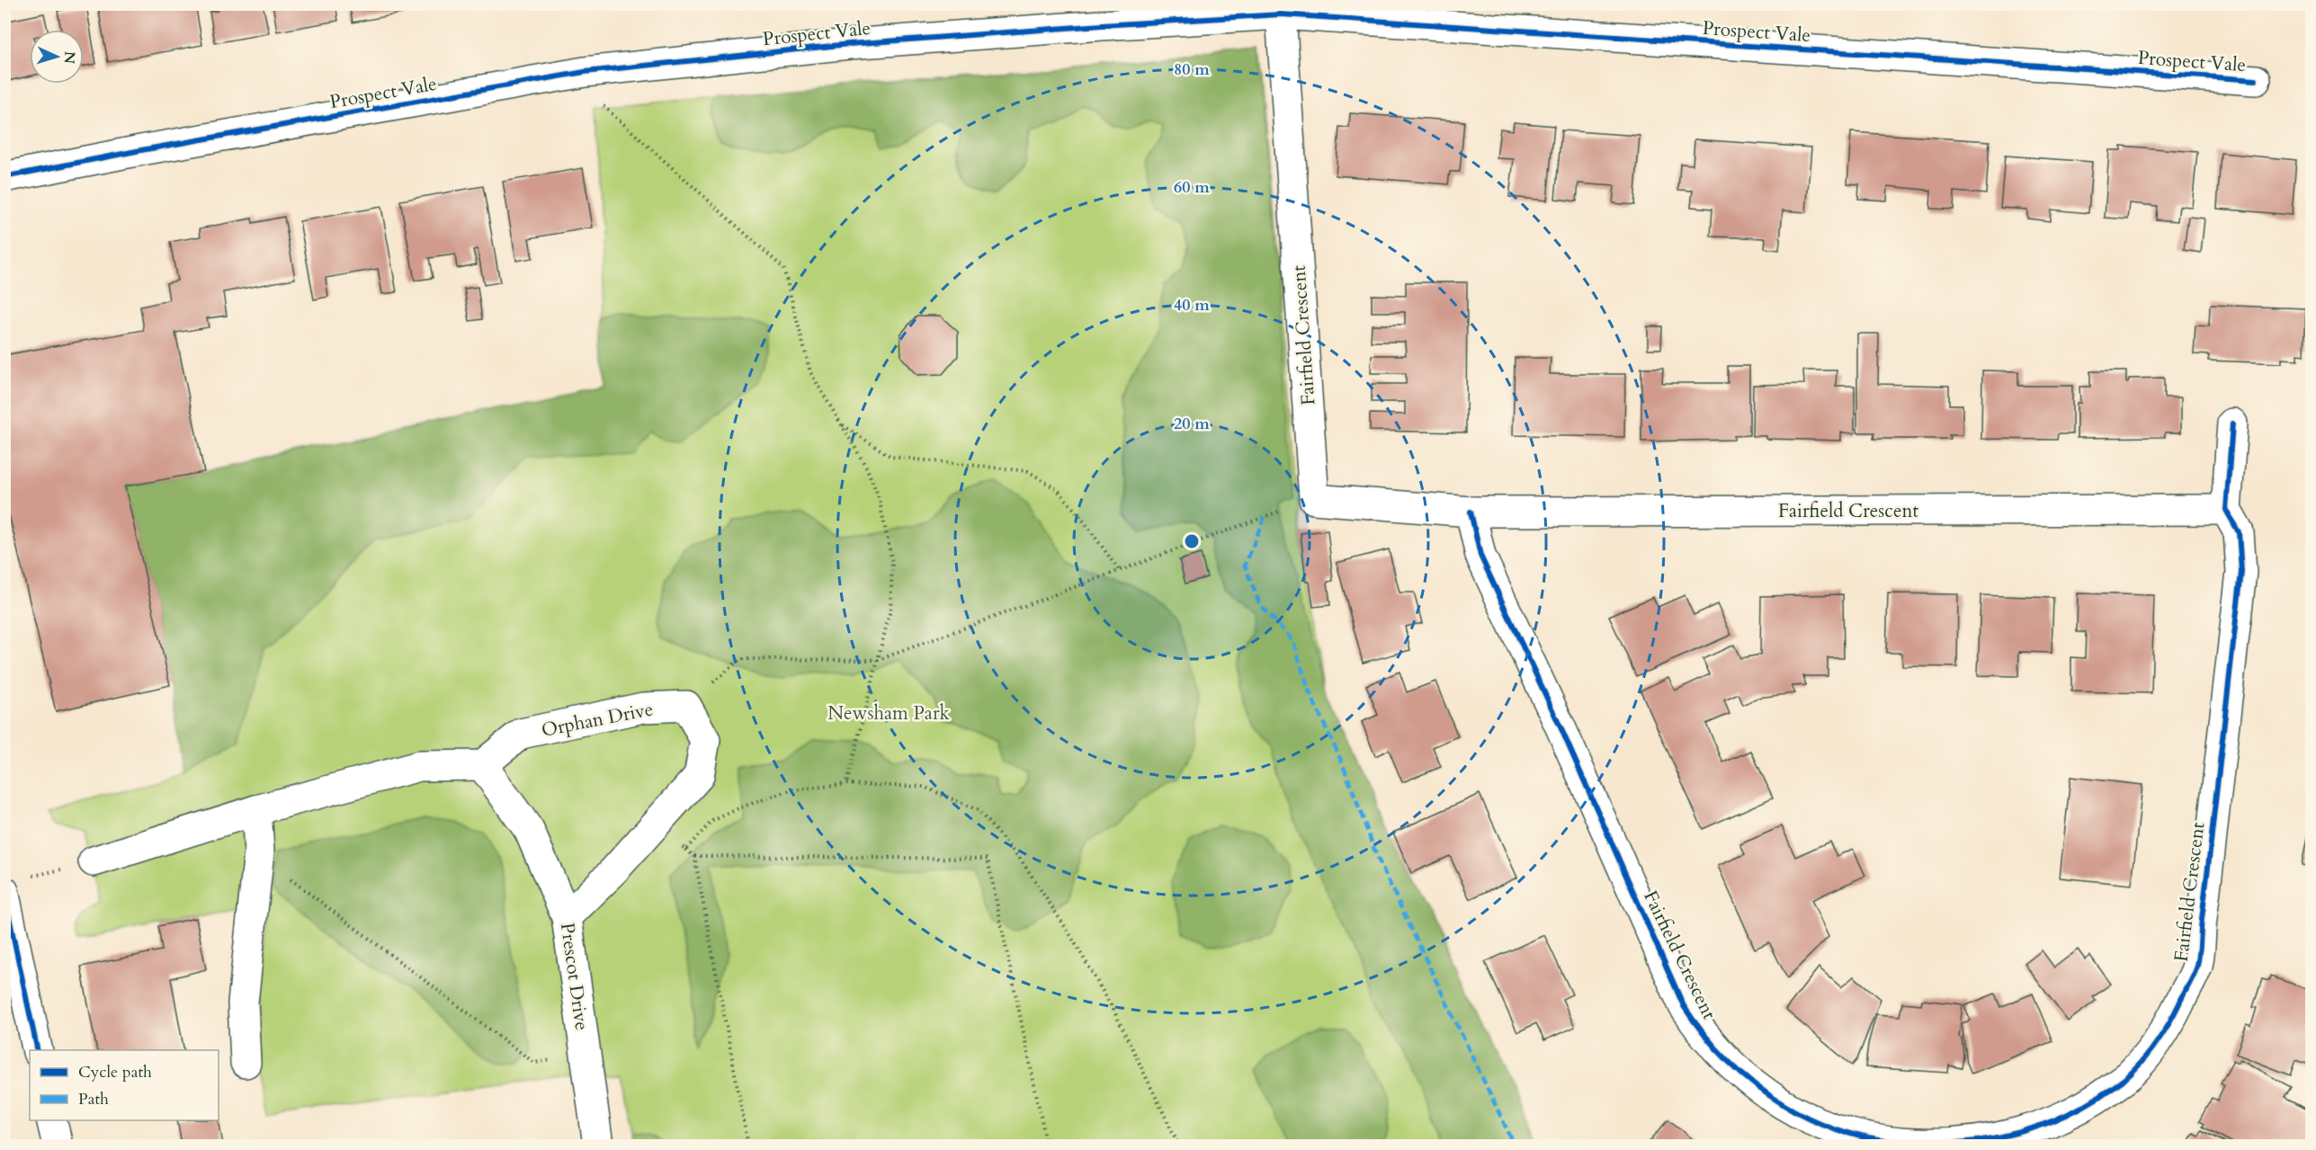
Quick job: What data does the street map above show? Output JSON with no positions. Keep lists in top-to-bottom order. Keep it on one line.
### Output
{"streets":{"street":["Prospect Vale","Fairfield Crescent","Orphan Drive","Prescot Drive"]},"crossings":[["Prospect Vale","Fairfield Crescent"],["Orphan Drive","Prescot Drive"]],"parks":["Newsham Park"],"legend":["Cycle path","Path"],"north":"right","rings":["80 m","60 m","40 m","20 m"]}
